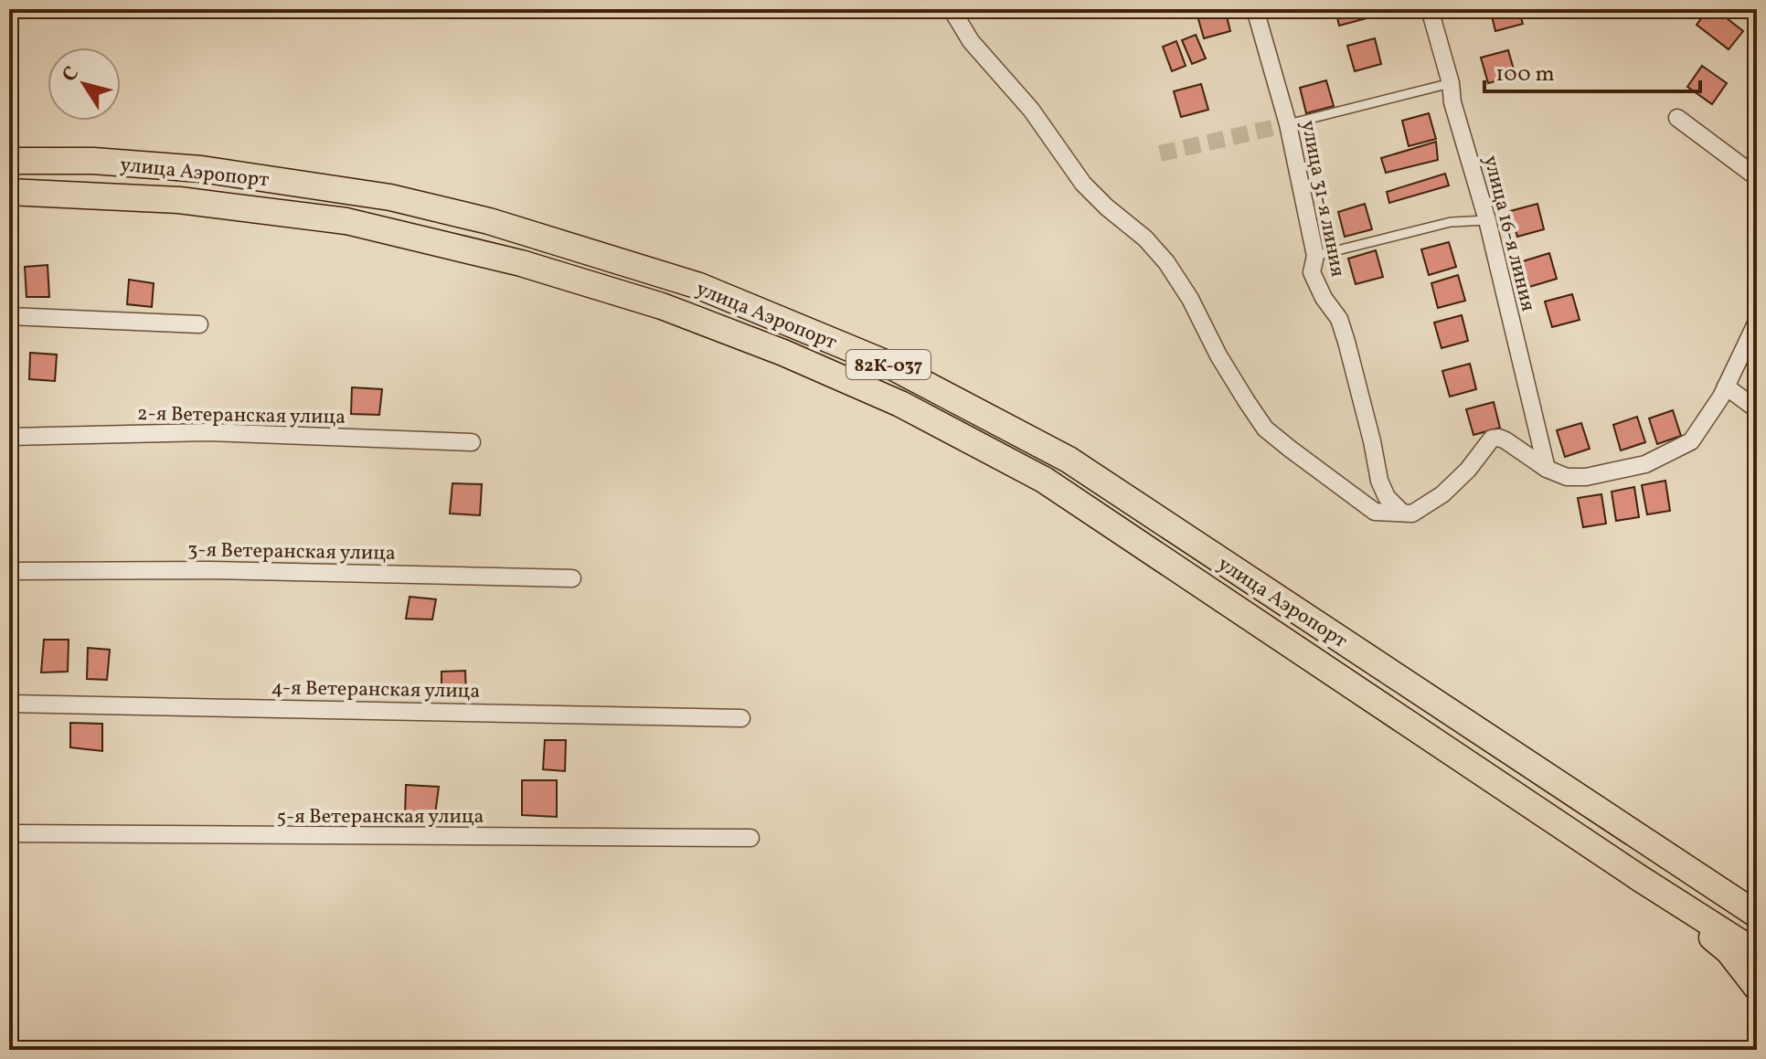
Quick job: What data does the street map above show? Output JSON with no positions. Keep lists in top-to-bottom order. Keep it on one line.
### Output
{"streets":{"main road":["улица Аэропорт","82К-037"],"street":["улица 31-я линия","улица 16-я линия","2-я Ветеранская улица","3-я Ветеранская улица","4-я Ветеранская улица","5-я Ветеранская улица"]},"scale_bar":"100 m","north":"top left"}
